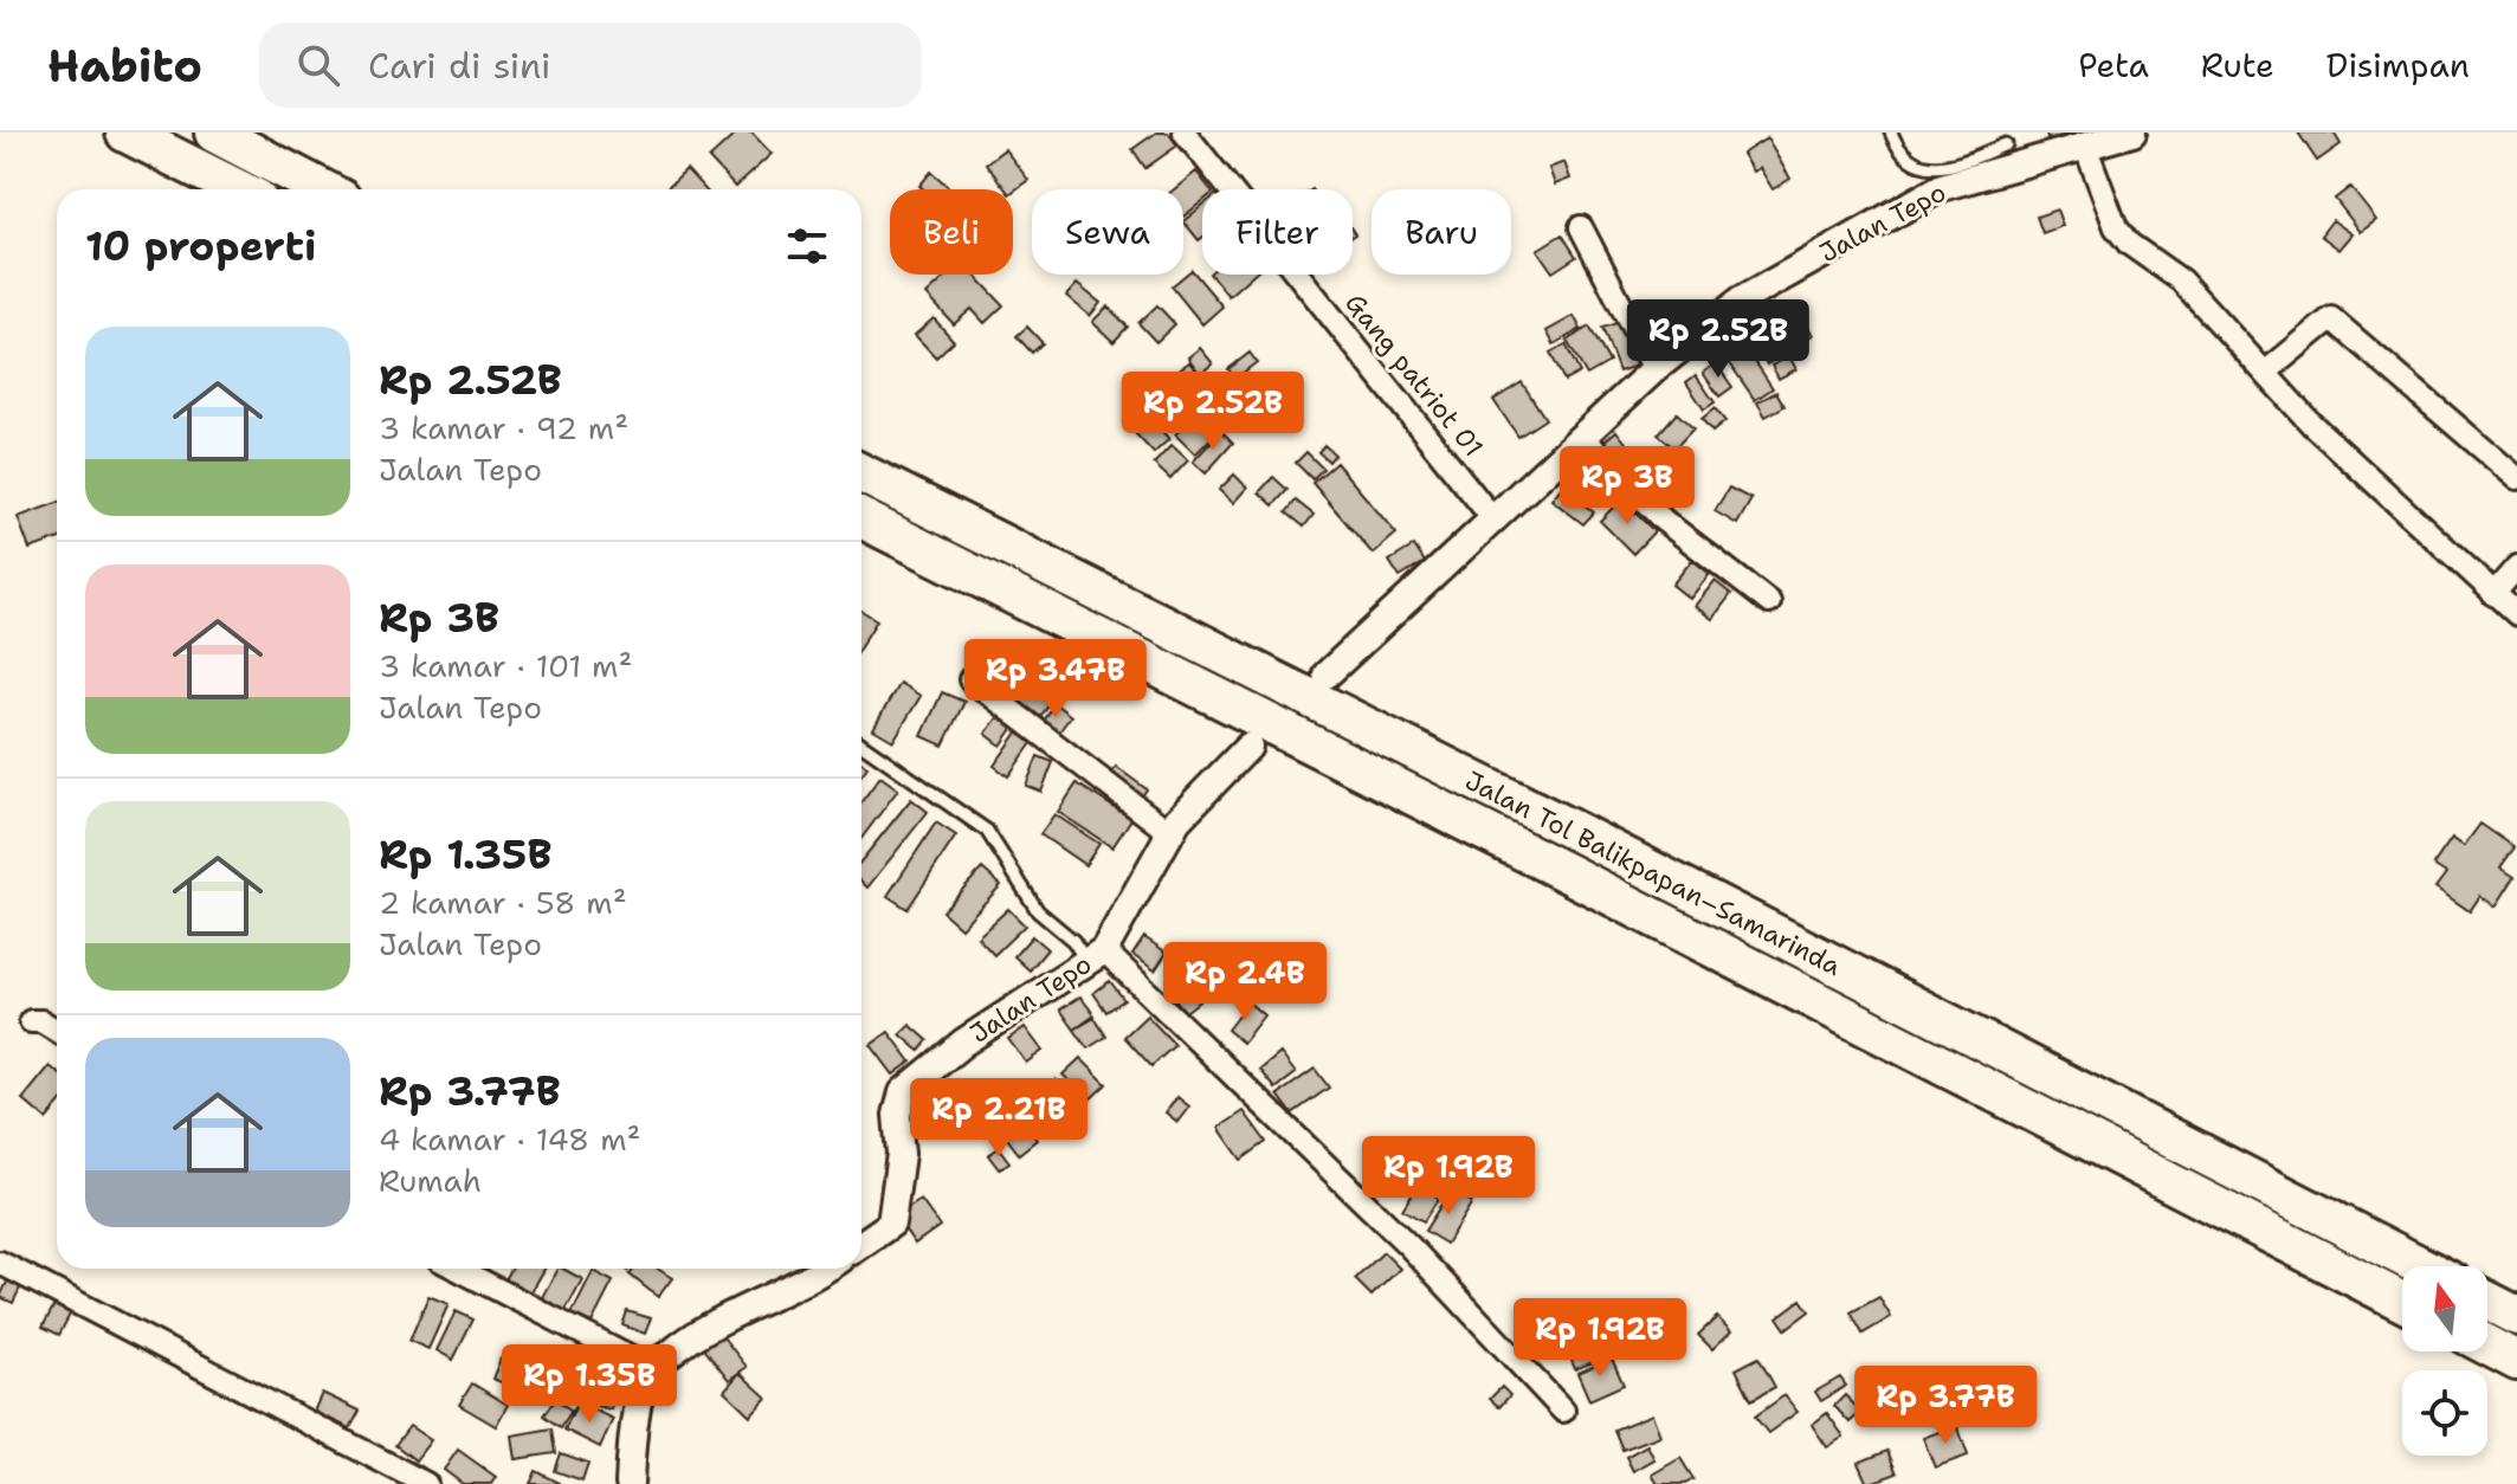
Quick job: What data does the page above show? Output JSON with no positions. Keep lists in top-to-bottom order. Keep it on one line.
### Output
{"streets":{"highway":["Jalan Tol Balikpapan–Samarinda"],"street":["Jalan Tepo","Gang patriot 01"]},"crossings":[["Jalan Tepo","Gang patriot 01"]],"north":"top","page":{"header":"Habito","search":"Cari di sini","nav":["Peta","Rute","Disimpan"],"chip":["Beli","Sewa","Filter","Baru"],"heading":"10 properti","price":["Rp 2.52B","Rp 2.52B","Rp 3B","Rp 3.47B","Rp 2.4B","Rp 2.21B","Rp 1.92B","Rp 1.92B","Rp 1.35B","Rp 3.77B"],"list":[{"name":"Rp 2.52B","note":"3 kamar · 92 m² · Jalan Tepo"},{"name":"Rp 3B","note":"3 kamar · 101 m² · Jalan Tepo"},{"name":"Rp 1.35B","note":"2 kamar · 58 m² · Jalan Tepo"},{"name":"Rp 3.77B","note":"4 kamar · 148 m² · Rumah"}]}}
